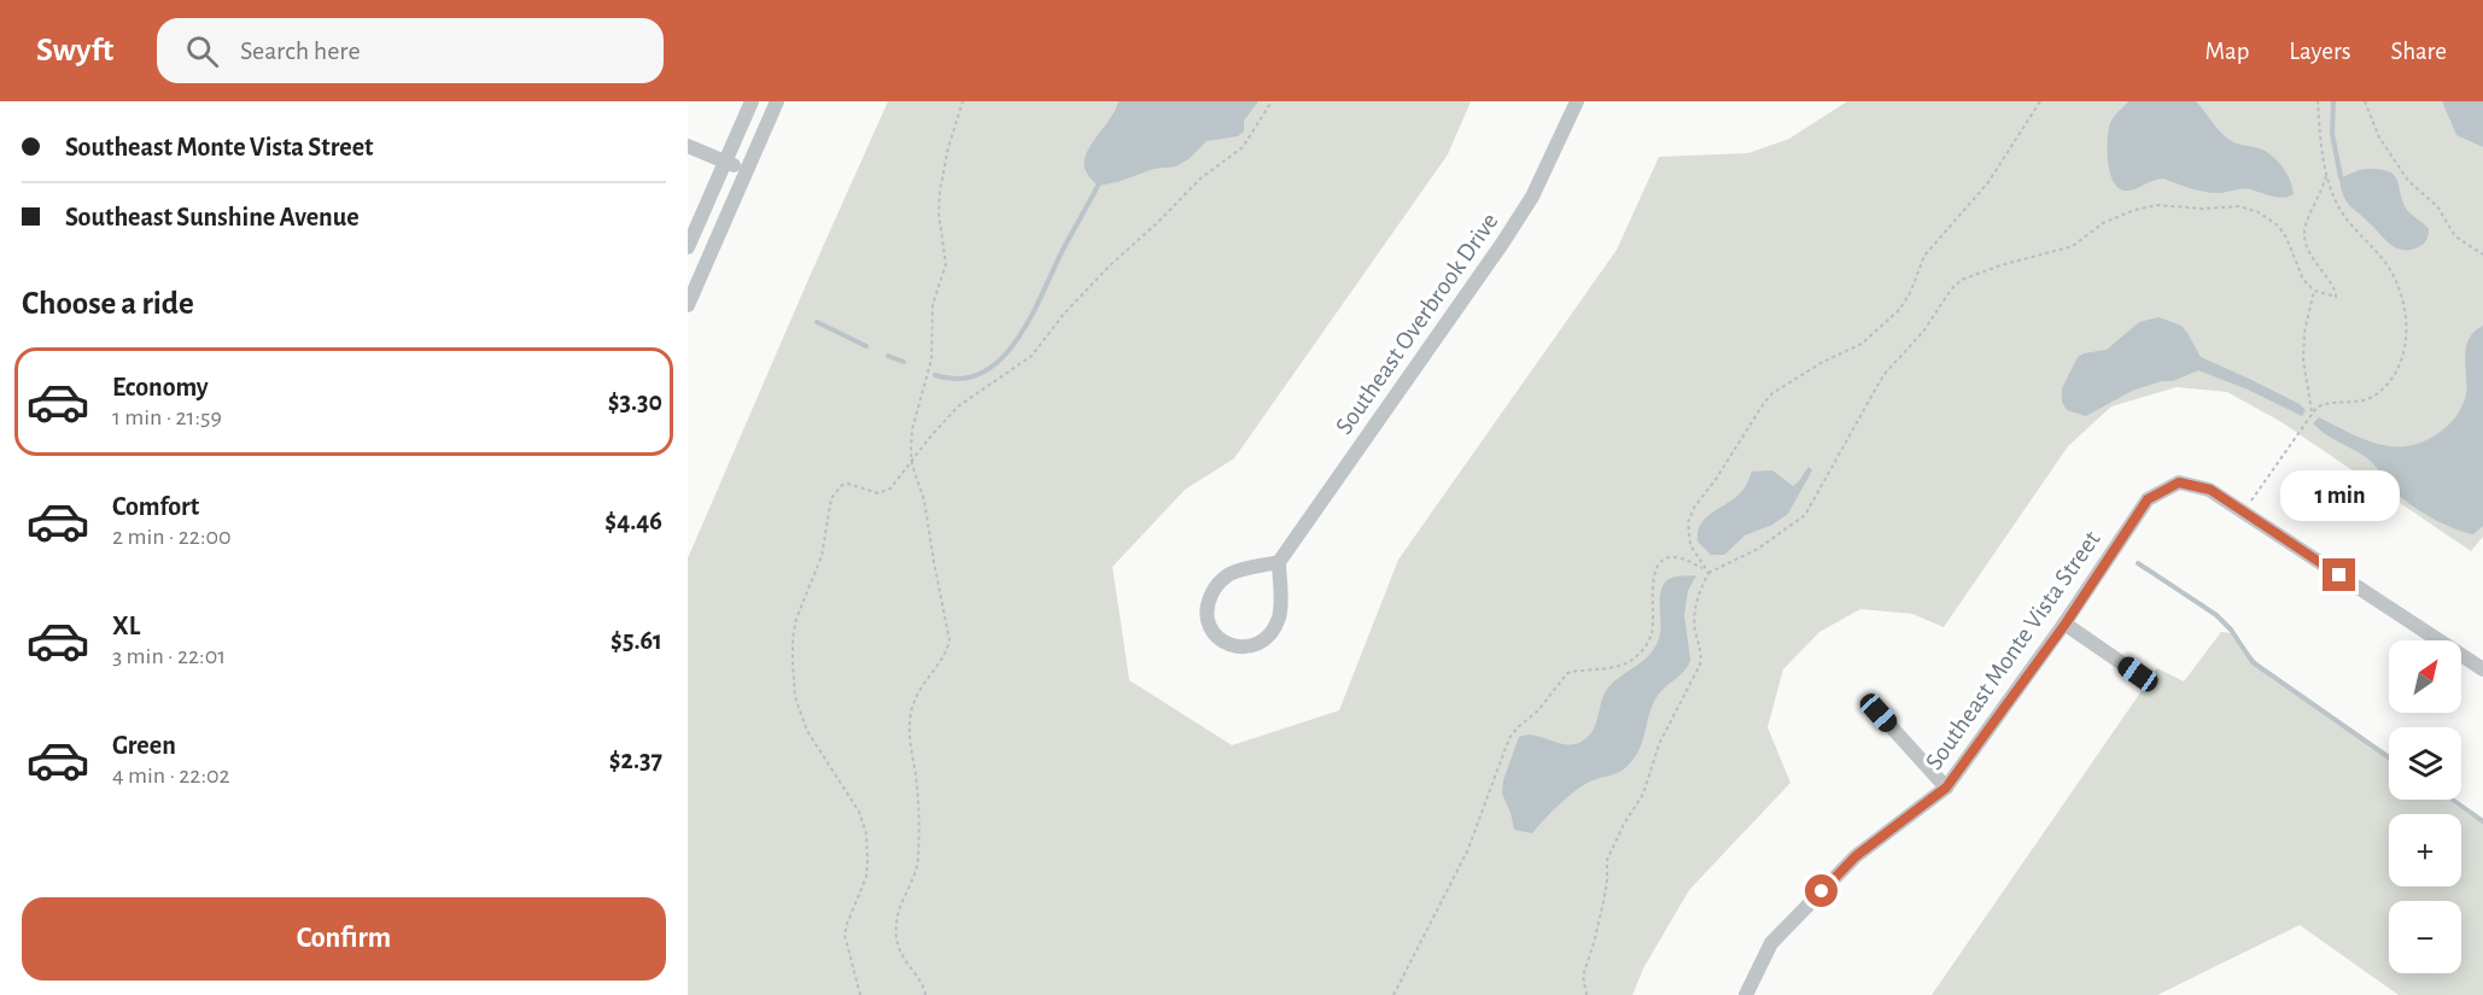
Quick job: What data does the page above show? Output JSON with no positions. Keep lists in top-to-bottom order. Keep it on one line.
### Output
{"streets":{"street":["Southeast Overbrook Drive","Southeast Monte Vista Street"]},"north":"top right","page":{"header":"Swyft","search":"Search here","nav":["Map","Layers","Share"],"banner":["Southeast Monte Vista Street","Southeast Sunshine Avenue"],"heading":"Choose a ride","list":[{"name":"Economy","note":"1 min · 21:59","value":"$3.30"},{"name":"Comfort","note":"2 min · 22:00","value":"$4.46"},{"name":"XL","note":"3 min · 22:01","value":"$5.61"},{"name":"Green","note":"4 min · 22:02","value":"$2.37"}],"bubble":"1 min","map_buttons":["+","−"],"buttons":"Confirm"}}
